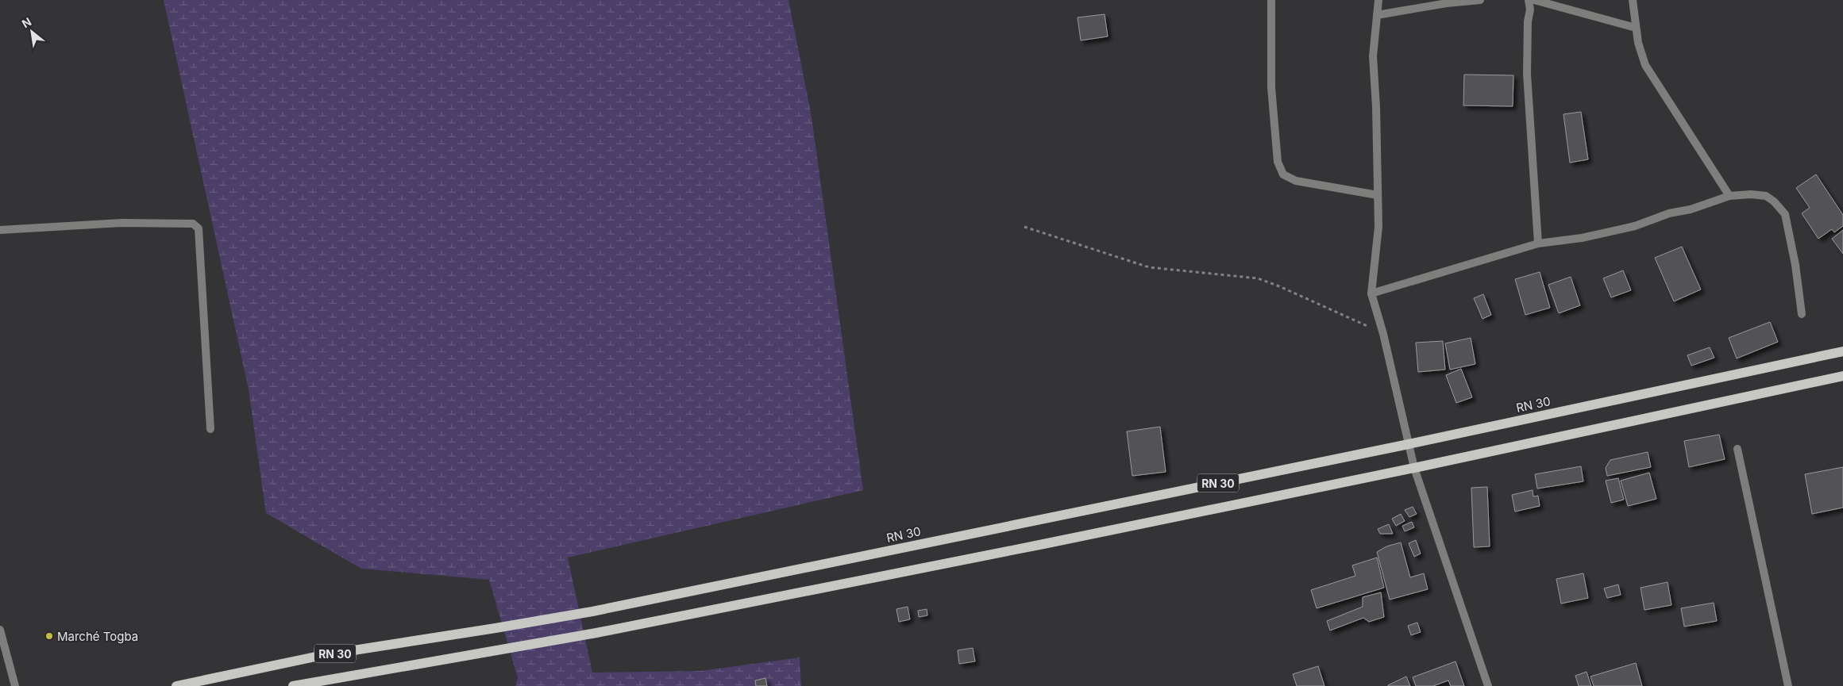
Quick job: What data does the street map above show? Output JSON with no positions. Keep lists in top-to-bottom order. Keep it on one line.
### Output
{"streets":{"main road":["RN 30"]},"places":["Marché Togba"],"north":"top left"}
